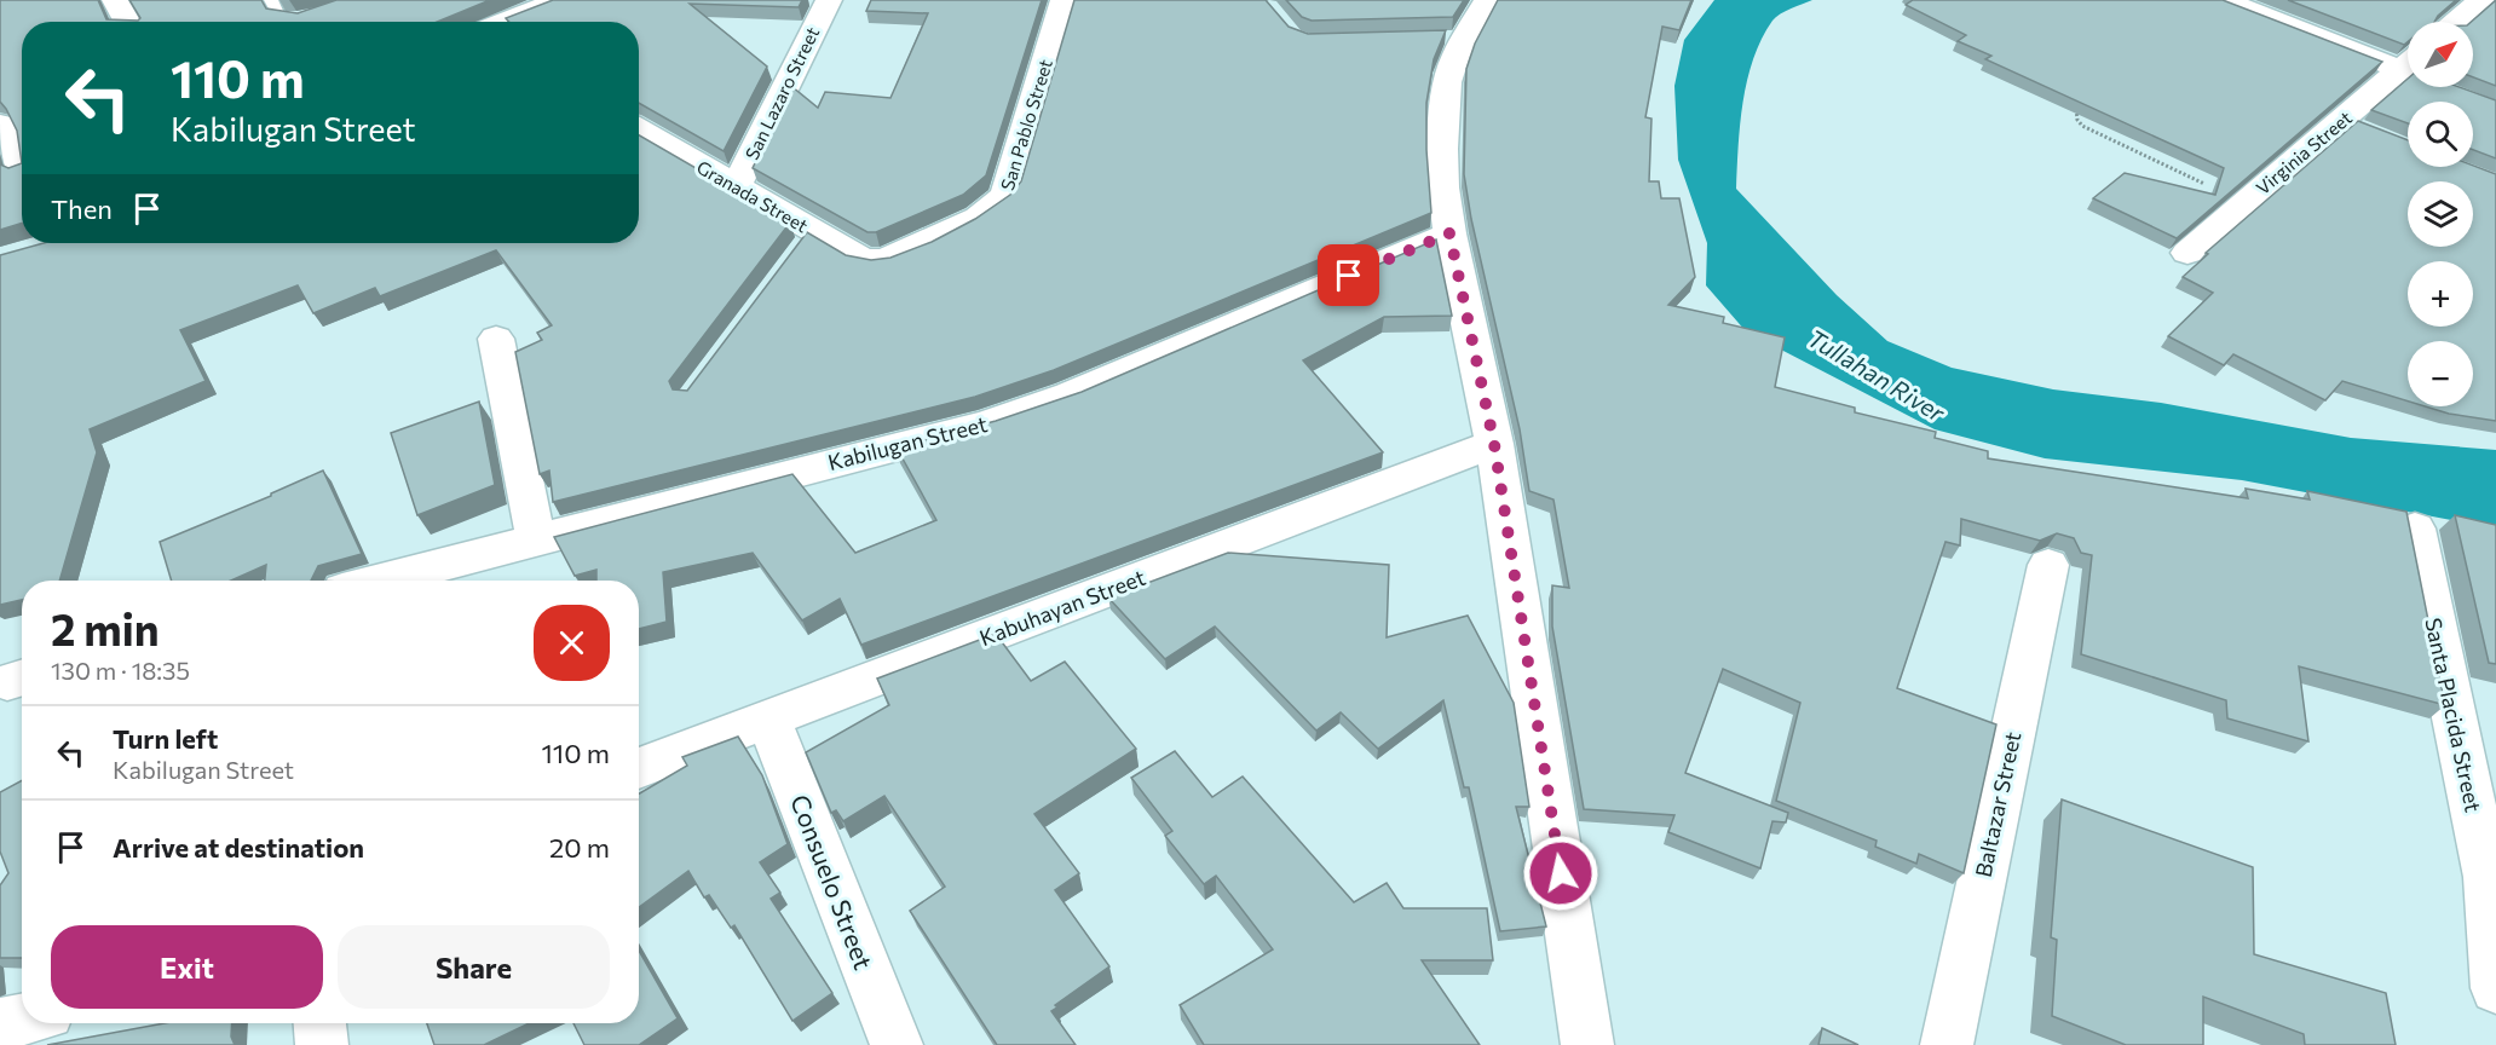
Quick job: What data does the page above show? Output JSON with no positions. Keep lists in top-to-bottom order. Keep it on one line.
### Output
{"streets":{"street":["San Lazaro Street","San Pablo Street","Virginia Street","Granada Street","Kabilugan Street","Kabuhayan Street","Santa Placida Street","Baltazar Street","Consuelo Street"]},"crossings":[["San Lazaro Street","Granada Street"],["San Pablo Street","Granada Street"],["Kabuhayan Street","Consuelo Street"]],"water":["Tullahan River"],"north":"top right","page":{"map_buttons":["+","−"],"turn":["110 m","Kabilugan Street"],"then":"Then","heading":["2 min","130 m · 18:35"],"list":[{"name":"Turn left","note":"Kabilugan Street","value":"110 m"},{"name":"Arrive at destination","value":"20 m"}],"buttons":["Exit","Share"]}}
